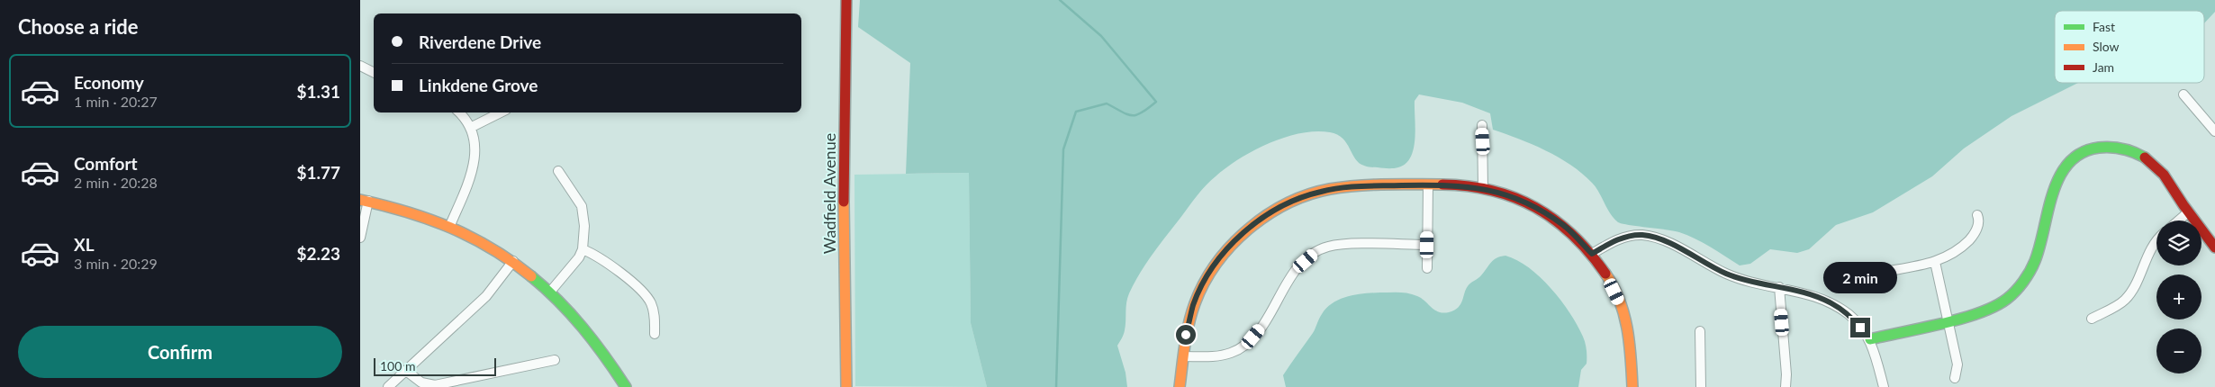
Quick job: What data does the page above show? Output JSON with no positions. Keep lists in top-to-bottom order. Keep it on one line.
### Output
{"streets":{"street":["Wadfield Avenue"]},"legend":["Fast","Slow","Jam"],"scale_bar":"100 m","page":{"heading":"Choose a ride","banner":["Riverdene Drive","Linkdene Grove"],"list":[{"name":"Economy","note":"1 min · 20:27","value":"$1.31"},{"name":"Comfort","note":"2 min · 20:28","value":"$1.77"},{"name":"XL","note":"3 min · 20:29","value":"$2.23"}],"map_buttons":["+","−"],"bubble":"2 min","buttons":"Confirm","scale":"100 m"}}
